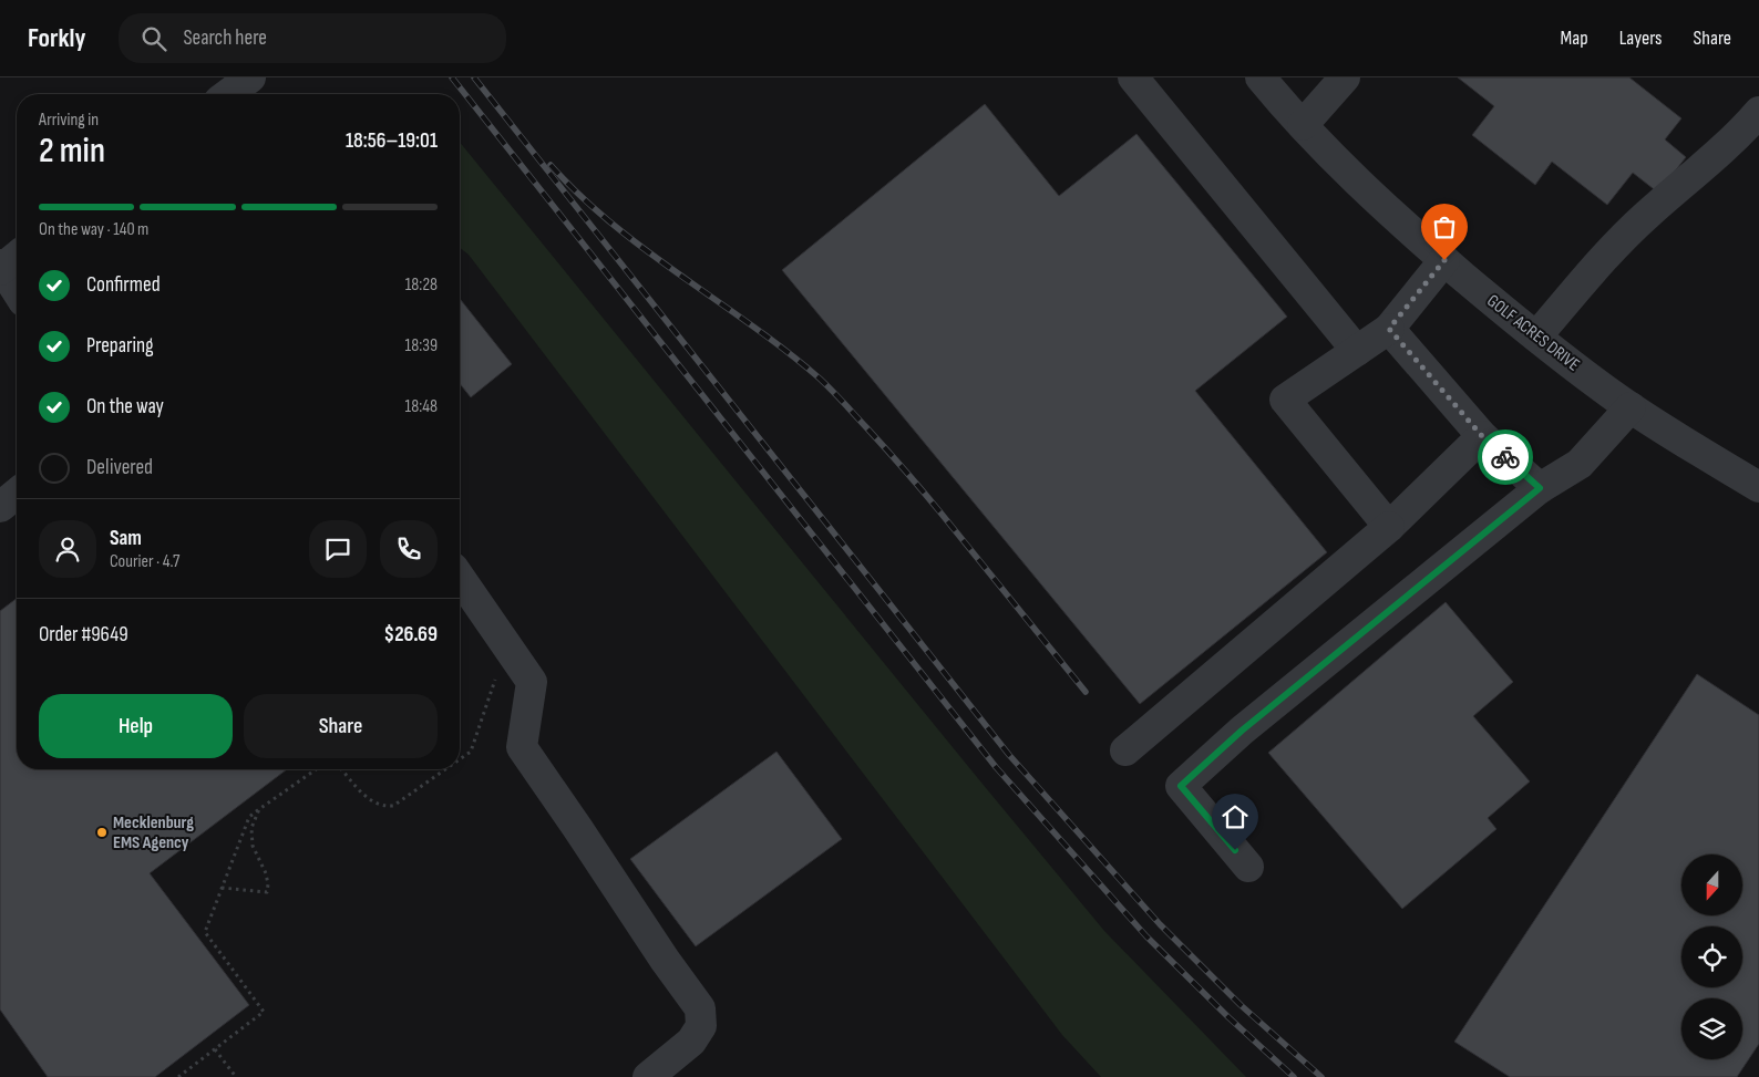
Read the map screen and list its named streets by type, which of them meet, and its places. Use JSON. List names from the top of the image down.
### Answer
{
  "streets": {
    "street": ["GOLF ACRES DRIVE"]
  },
  "places": ["Mecklenburg EMS Agency"],
  "north": "bottom",
  "page": {
    "header": "Forkly",
    "search": "Search here",
    "nav": ["Map", "Layers", "Share"],
    "heading": ["2 min", "Arriving in", "18:56–19:01"],
    "panel": [
      "Sam",
      "Courier · 4.7",
      "Order #9649",
      "$26.69"
    ],
    "bar": "On the way · 140 m",
    "list": [
      ["Confirmed", "18:28"],
      ["Preparing", "18:39"],
      ["On the way", "18:48"],
      "Delivered"
    ],
    "buttons": ["Help", "Share"]
  }
}
